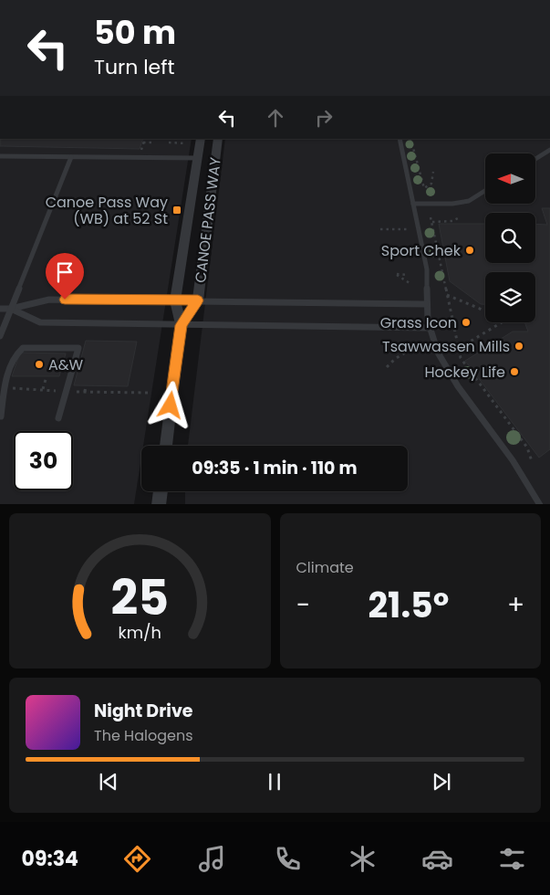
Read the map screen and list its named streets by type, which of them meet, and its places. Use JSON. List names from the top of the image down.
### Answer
{
  "streets": {
    "street": ["CANOE PASS WAY"]
  },
  "places": {
    "transit": ["Canoe Pass Way (WB) at 52 St"],
    "other": [
      "Sport Chek",
      "Grass Icon",
      "Tsawwassen Mills",
      "A&W",
      "Hockey Life"
    ]
  },
  "north": "left",
  "page": {
    "turn": ["50 m", "Turn left"],
    "limit": "30",
    "trip": "09:35 · 1 min · 110 m",
    "tile": "Climate",
    "heat": ["−", "21.5°", "+"],
    "song": ["Night Drive", "The Halogens"],
    "tabs": "09:34",
    "gauge": ["25", "km/h"]
  }
}
